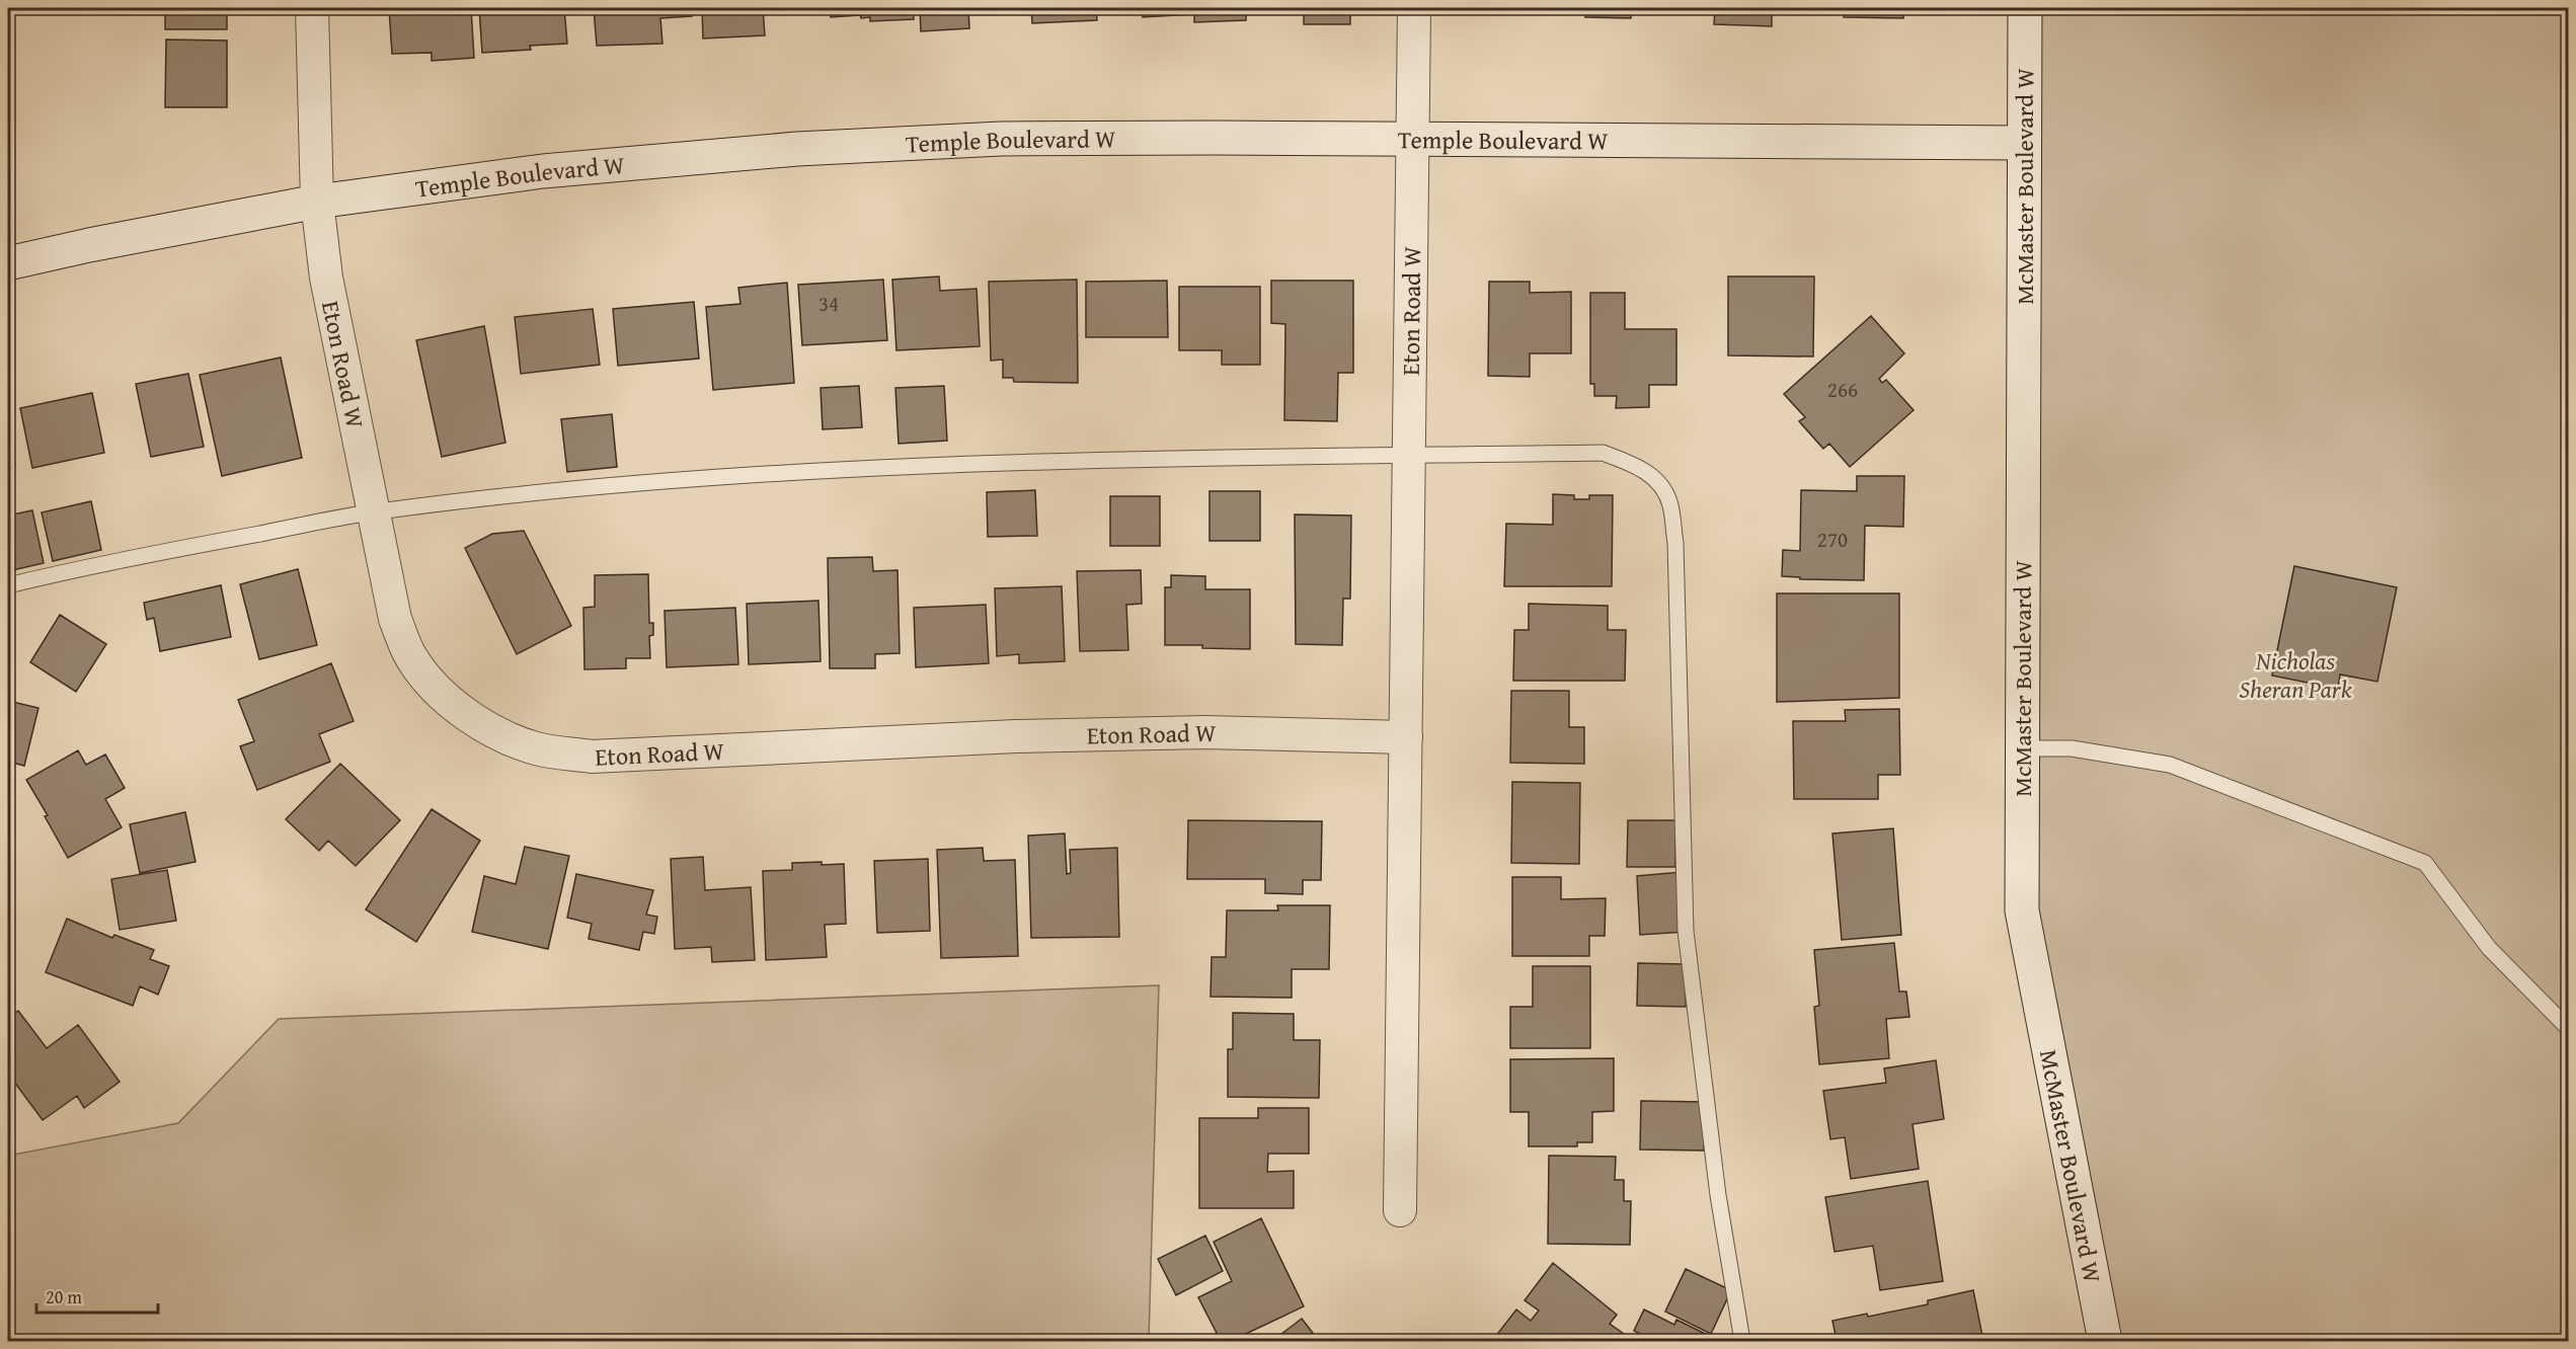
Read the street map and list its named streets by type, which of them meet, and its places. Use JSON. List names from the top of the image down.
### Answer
{
  "streets": {
    "street": ["Temple Boulevard W", "McMaster Boulevard W", "Eton Road W"]
  },
  "crossings": [
    ["Temple Boulevard W", "McMaster Boulevard W"],
    ["Temple Boulevard W", "Eton Road W"]
  ],
  "parks": ["Nicholas Sheran Park"],
  "house_numbers": ["34", "266", "270"],
  "scale_bar": "20 m"
}
